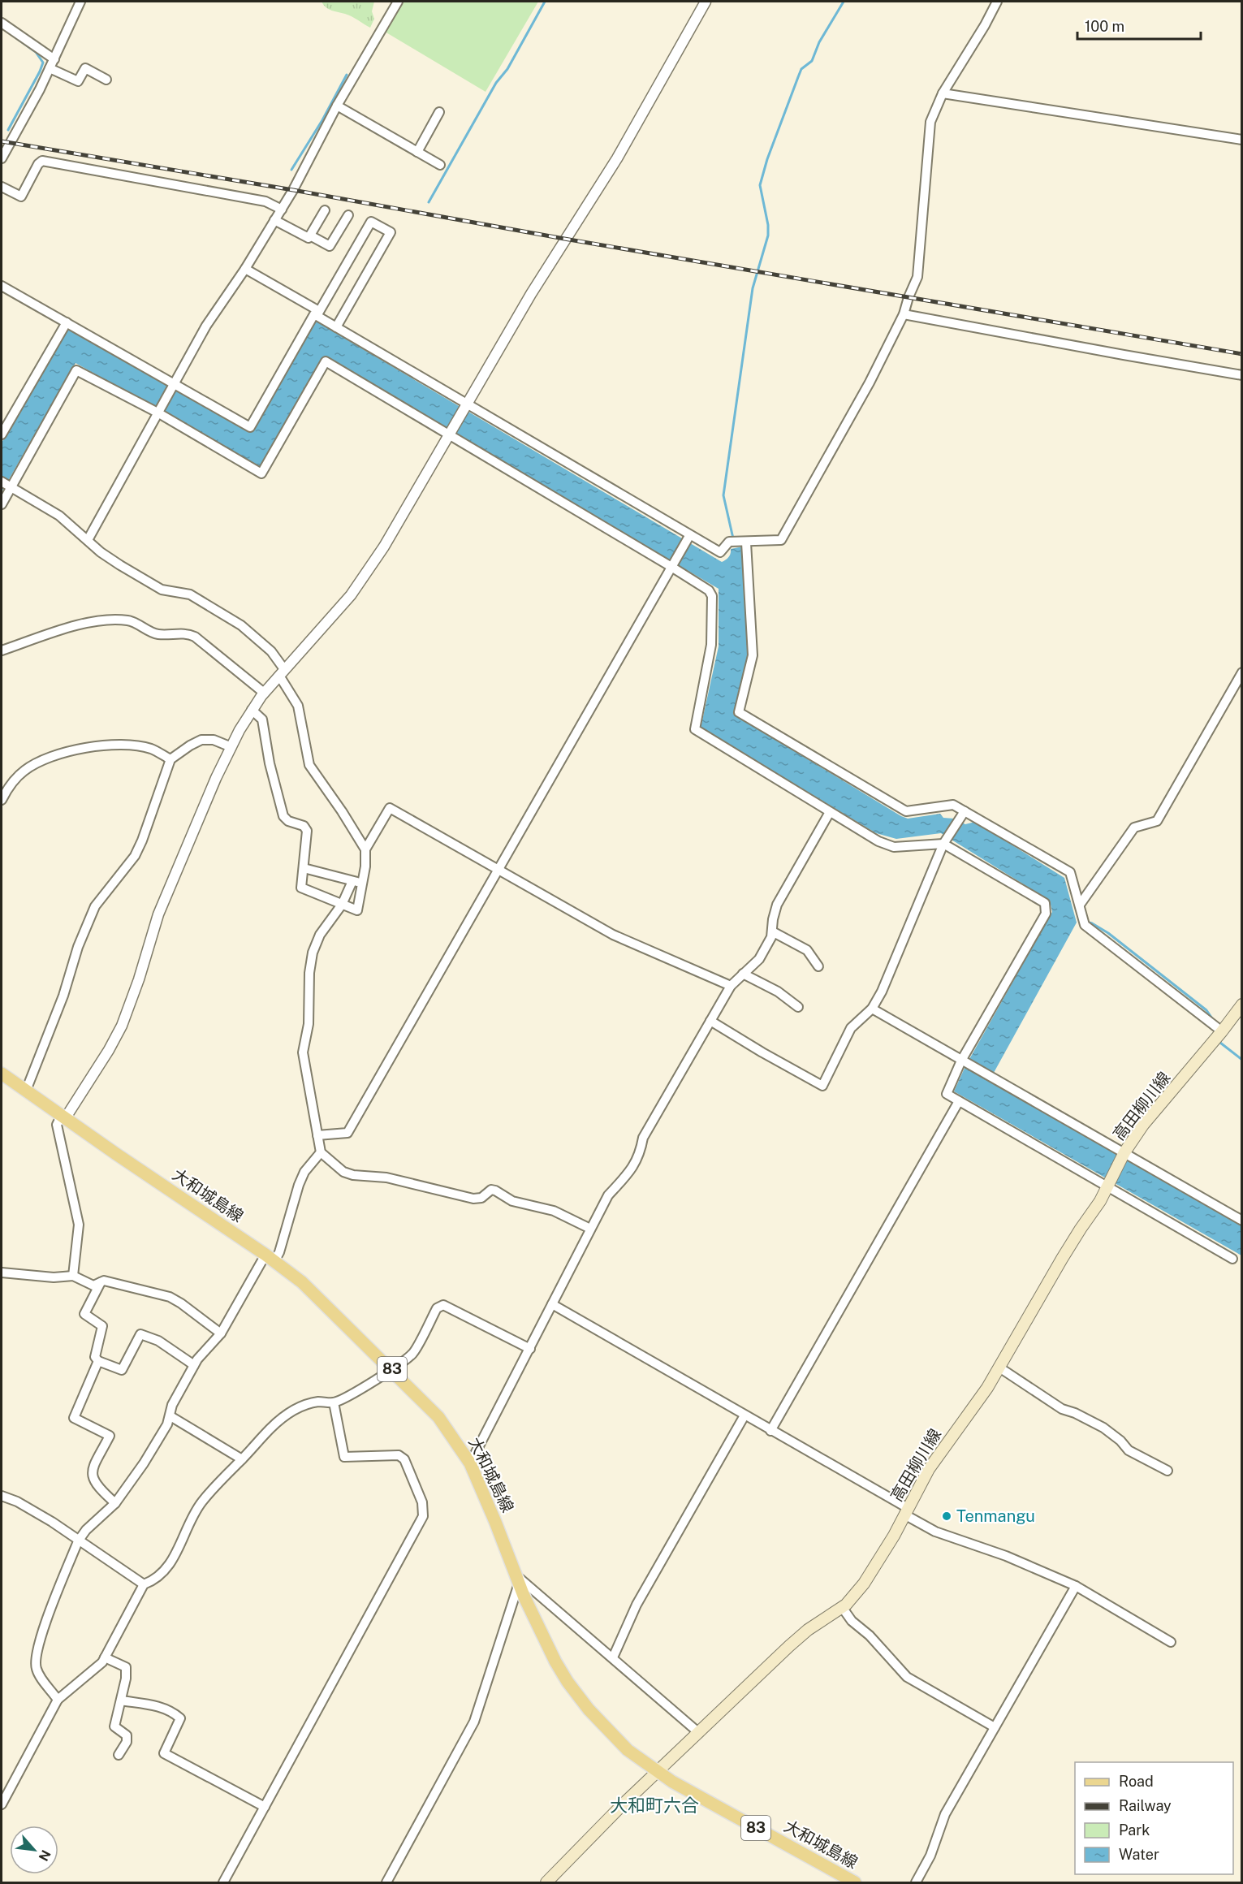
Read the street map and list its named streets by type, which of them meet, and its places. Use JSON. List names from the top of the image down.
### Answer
{
  "streets": {
    "main road": ["高田柳川線", "大和城島線", "83"]
  },
  "crossings": [
    ["高田柳川線", "大和城島線"]
  ],
  "districts": ["大和町六合"],
  "places": ["Tenmangu"],
  "legend": [
    "Road",
    "Railway",
    "Park",
    "Water"
  ],
  "scale_bar": "100 m",
  "north": "bottom right"
}
